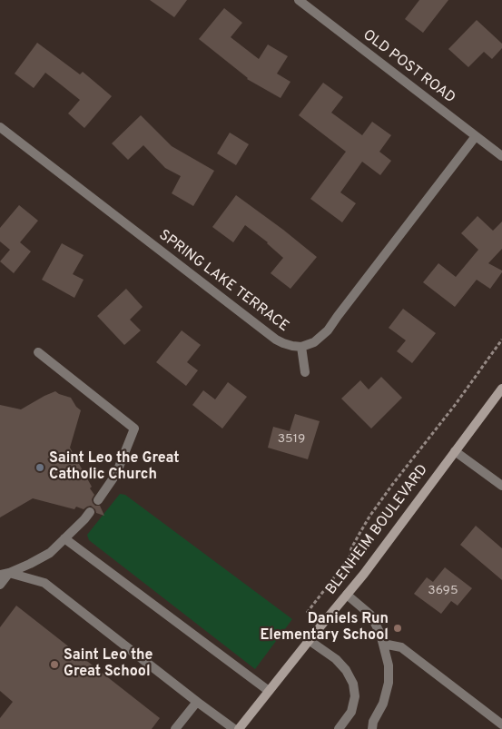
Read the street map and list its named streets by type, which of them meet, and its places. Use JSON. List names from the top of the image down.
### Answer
{
  "streets": {
    "main road": ["BLENHEIM BOULEVARD"],
    "street": ["OLD POST ROAD", "SPRING LAKE TERRACE"]
  },
  "places": ["Saint Leo the Great Catholic Church", "Daniels Run Elementary School", "Saint Leo the Great School"],
  "house_numbers": ["3519", "3695"]
}
